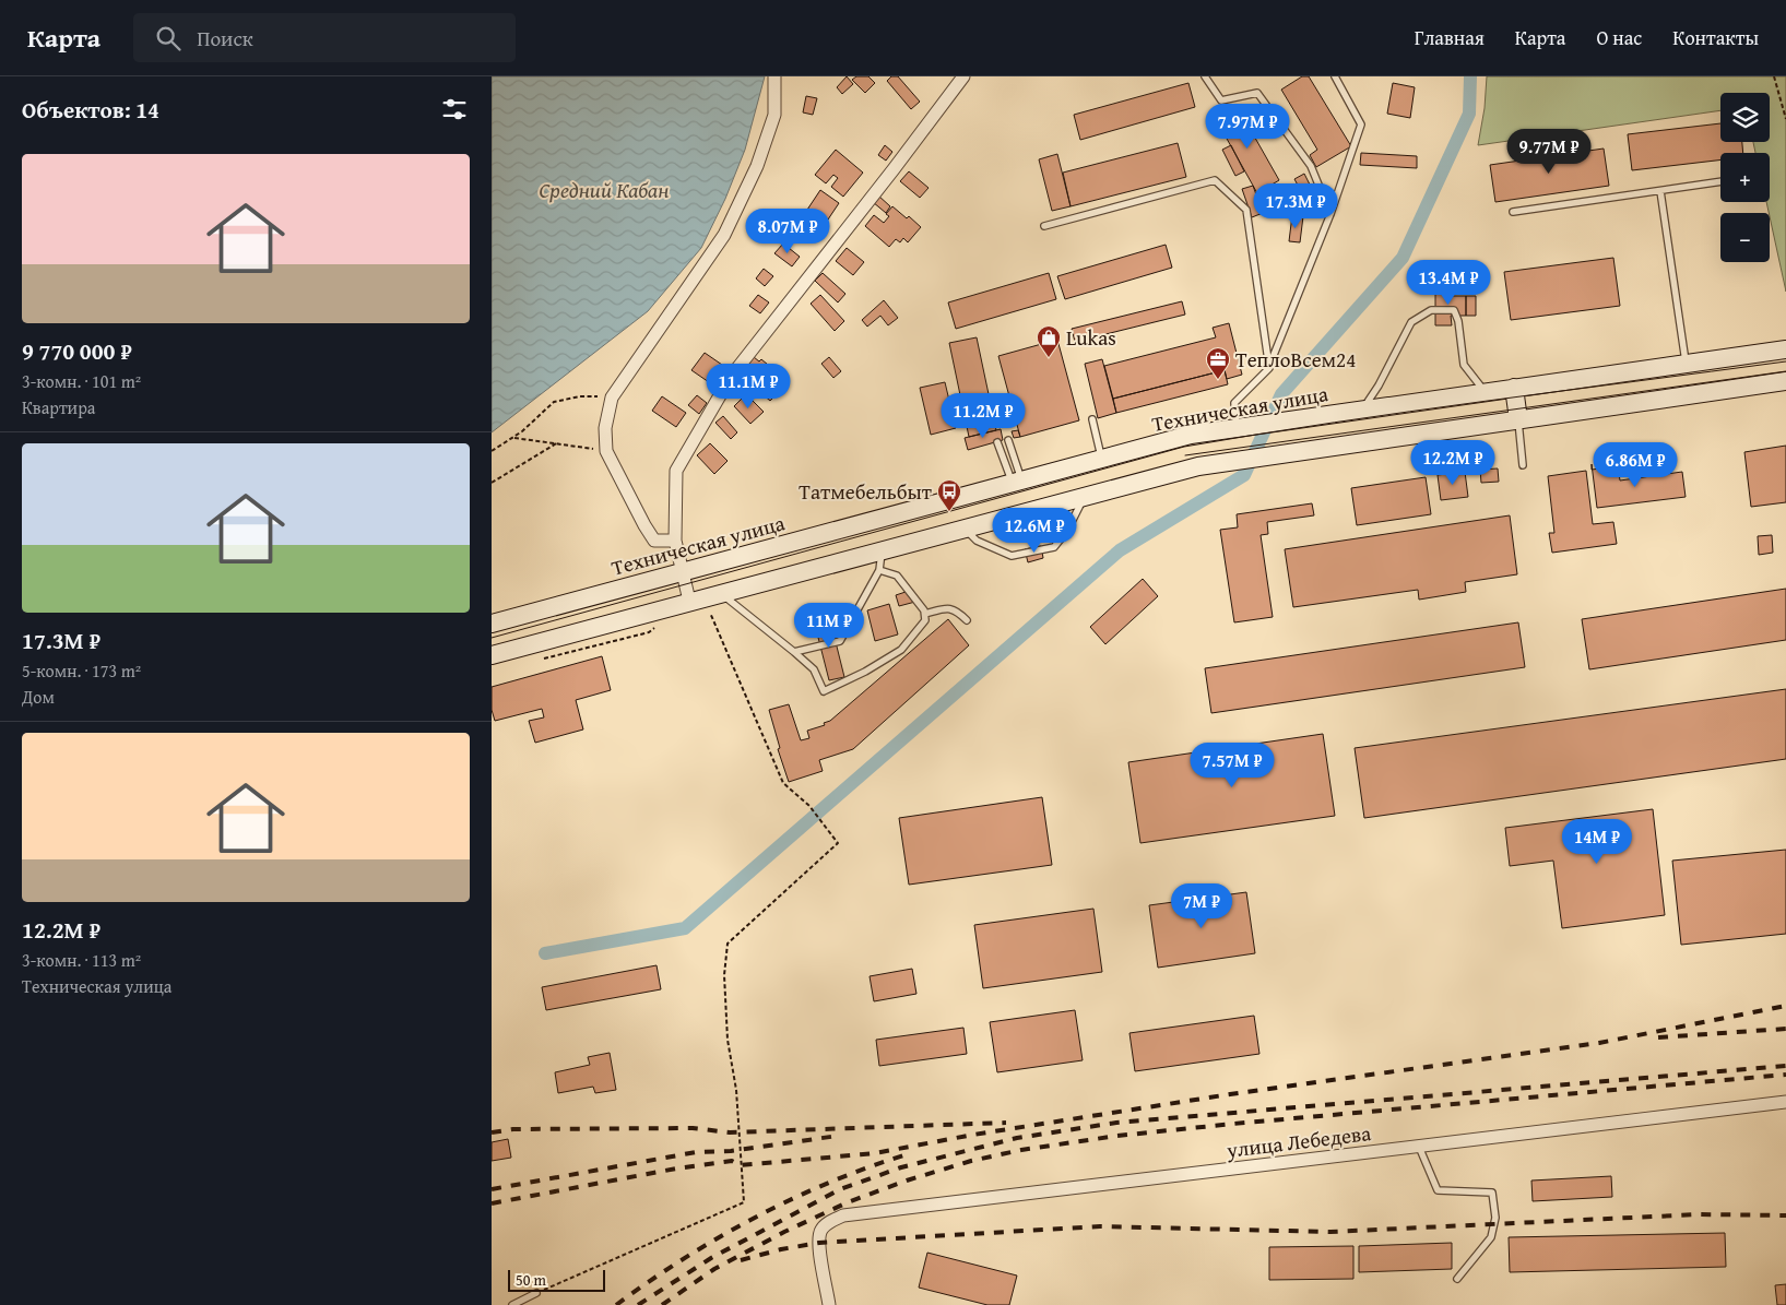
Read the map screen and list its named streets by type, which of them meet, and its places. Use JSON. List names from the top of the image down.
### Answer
{
  "streets": {
    "main road": ["Техническая улица"],
    "street": ["улица Лебедева"]
  },
  "water": ["Средний Кабан"],
  "places": {
    "shop": ["Lukas"],
    "office": ["ТеплоВсем24"],
    "bus stop": ["Татмебельбыт"]
  },
  "scale_bar": "50 m",
  "page": {
    "header": "Карта",
    "search": "Поиск",
    "nav": [
      "Главная",
      "Карта",
      "О нас",
      "Контакты"
    ],
    "heading": "Объектов: 14",
    "map_buttons": ["+", "−"],
    "price": [
      "7.97M ₽",
      "9.77M ₽",
      "17.3M ₽",
      "8.07M ₽",
      "13.4M ₽",
      "11.1M ₽",
      "11.2M ₽",
      "12.2M ₽",
      "6.86M ₽",
      "12.6M ₽",
      "11M ₽",
      "7.57M ₽",
      "14M ₽",
      "7M ₽"
    ],
    "list": [
      {
        "name": "9 770 000 ₽",
        "note": "3-комн. · 101 m² · Квартира"
      },
      {
        "name": "17.3M ₽",
        "note": "5-комн. · 173 m² · Дом"
      },
      {
        "name": "12.2M ₽",
        "note": "3-комн. · 113 m² · Техническая улица"
      }
    ],
    "scale": "50 m"
  }
}
